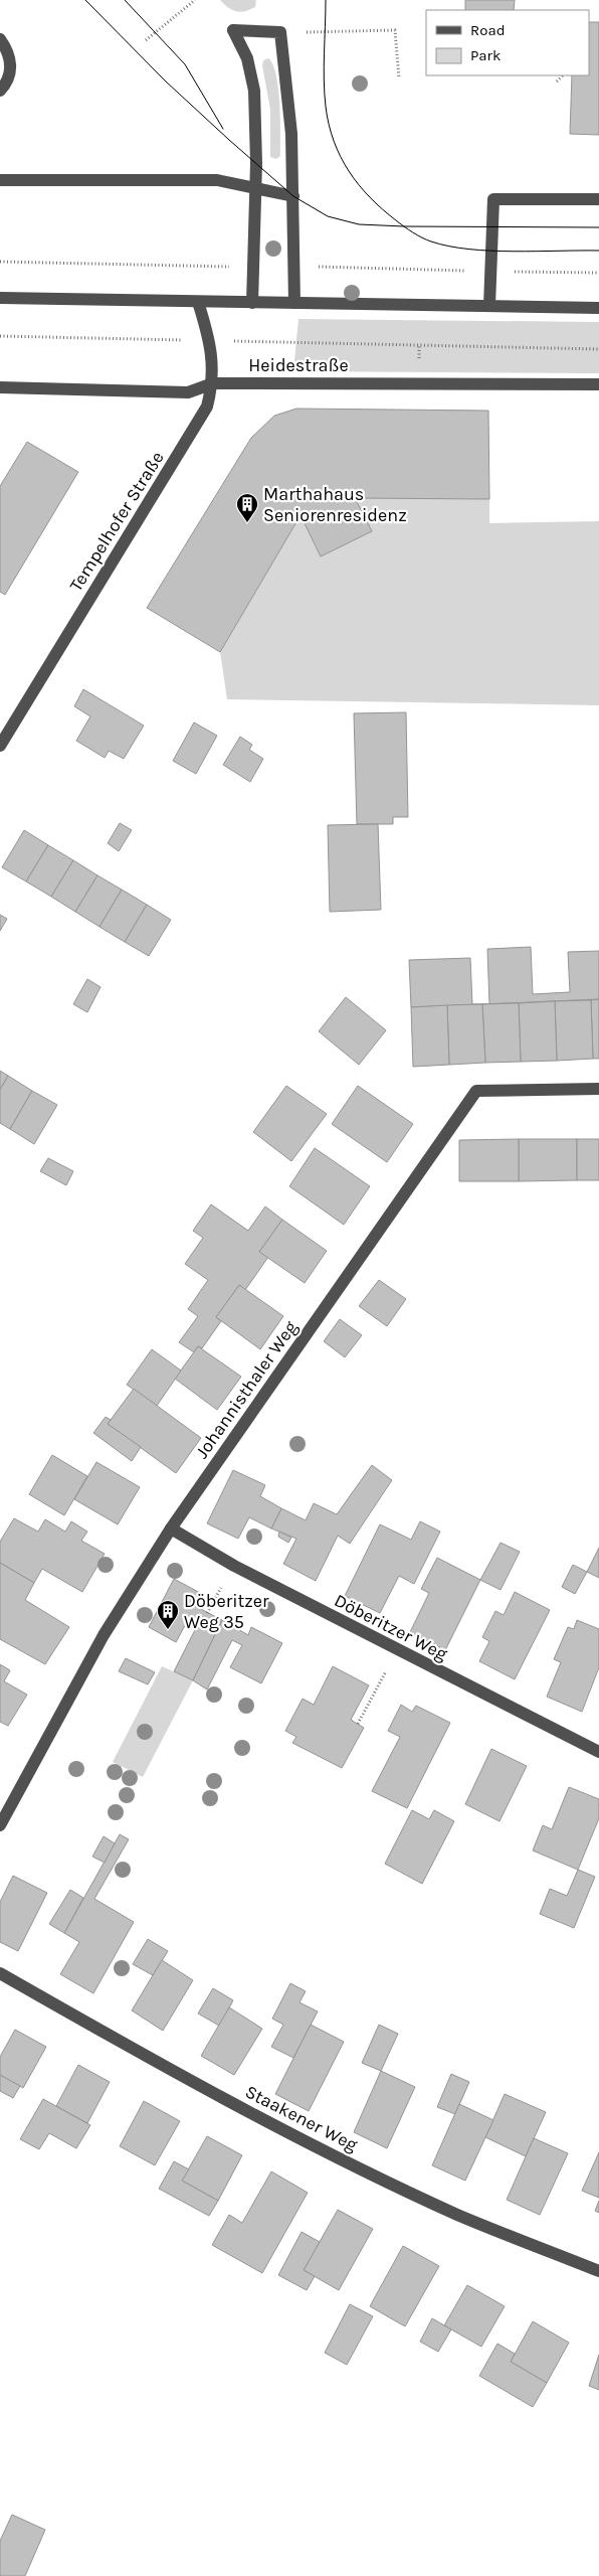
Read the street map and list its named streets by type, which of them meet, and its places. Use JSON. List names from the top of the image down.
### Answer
{
  "streets": {
    "street": [
      "Heidestraße",
      "Tempelhofer Straße",
      "Johannisthaler Weg",
      "Döberitzer Weg",
      "Staakener Weg"
    ]
  },
  "crossings": [
    ["Heidestraße", "Tempelhofer Straße"],
    ["Johannisthaler Weg", "Döberitzer Weg"]
  ],
  "places": {
    "building": ["Marthahaus Seniorenresidenz", "Döberitzer Weg 35"]
  },
  "legend": ["Road", "Park"]
}
